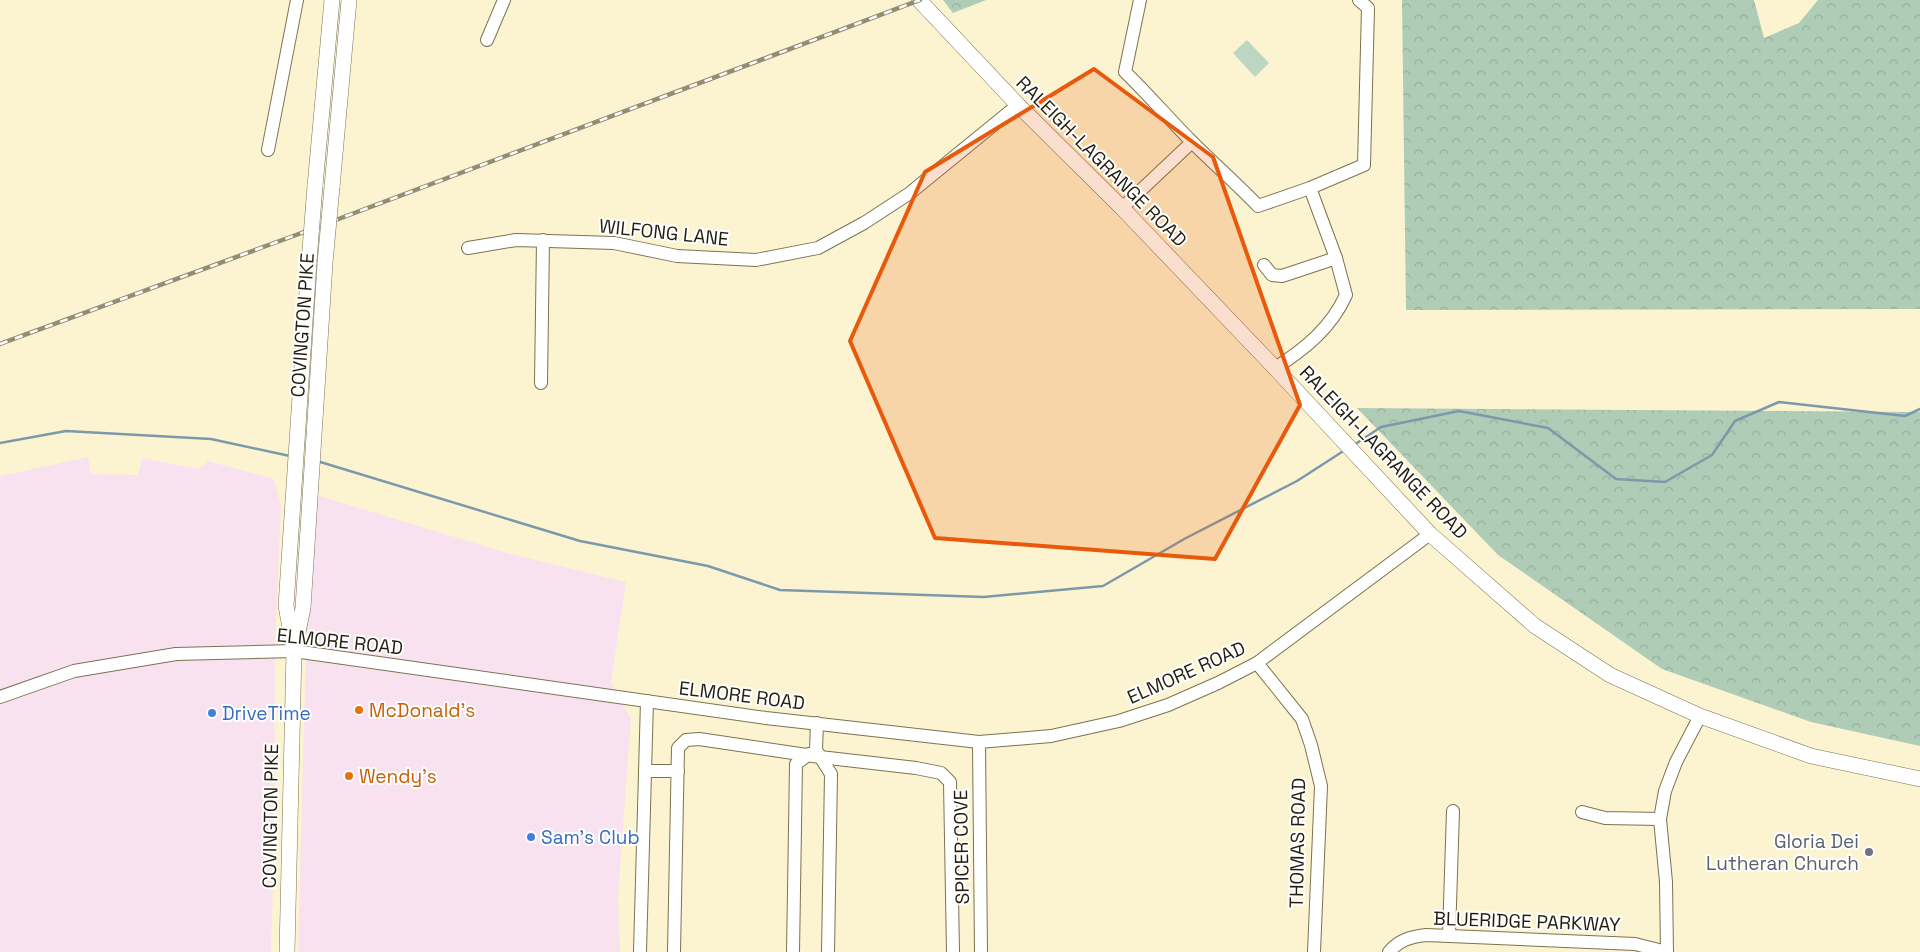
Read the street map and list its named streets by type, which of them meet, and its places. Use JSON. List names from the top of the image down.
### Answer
{
  "streets": {
    "main road": ["RALEIGH-LAGRANGE ROAD", "COVINGTON PIKE"],
    "street": [
      "WILFONG LANE",
      "ELMORE ROAD",
      "THOMAS ROAD",
      "SPICER COVE",
      "BLUERIDGE PARKWAY"
    ]
  },
  "crossings": [
    ["RALEIGH-LAGRANGE ROAD", "WILFONG LANE"],
    ["RALEIGH-LAGRANGE ROAD", "ELMORE ROAD"],
    ["COVINGTON PIKE", "ELMORE ROAD"],
    ["ELMORE ROAD", "THOMAS ROAD"],
    ["ELMORE ROAD", "SPICER COVE"]
  ],
  "places": [
    "McDonald's",
    "DriveTime",
    "Wendy's",
    "Sam's Club",
    "Gloria Dei Lutheran Church"
  ]
}
